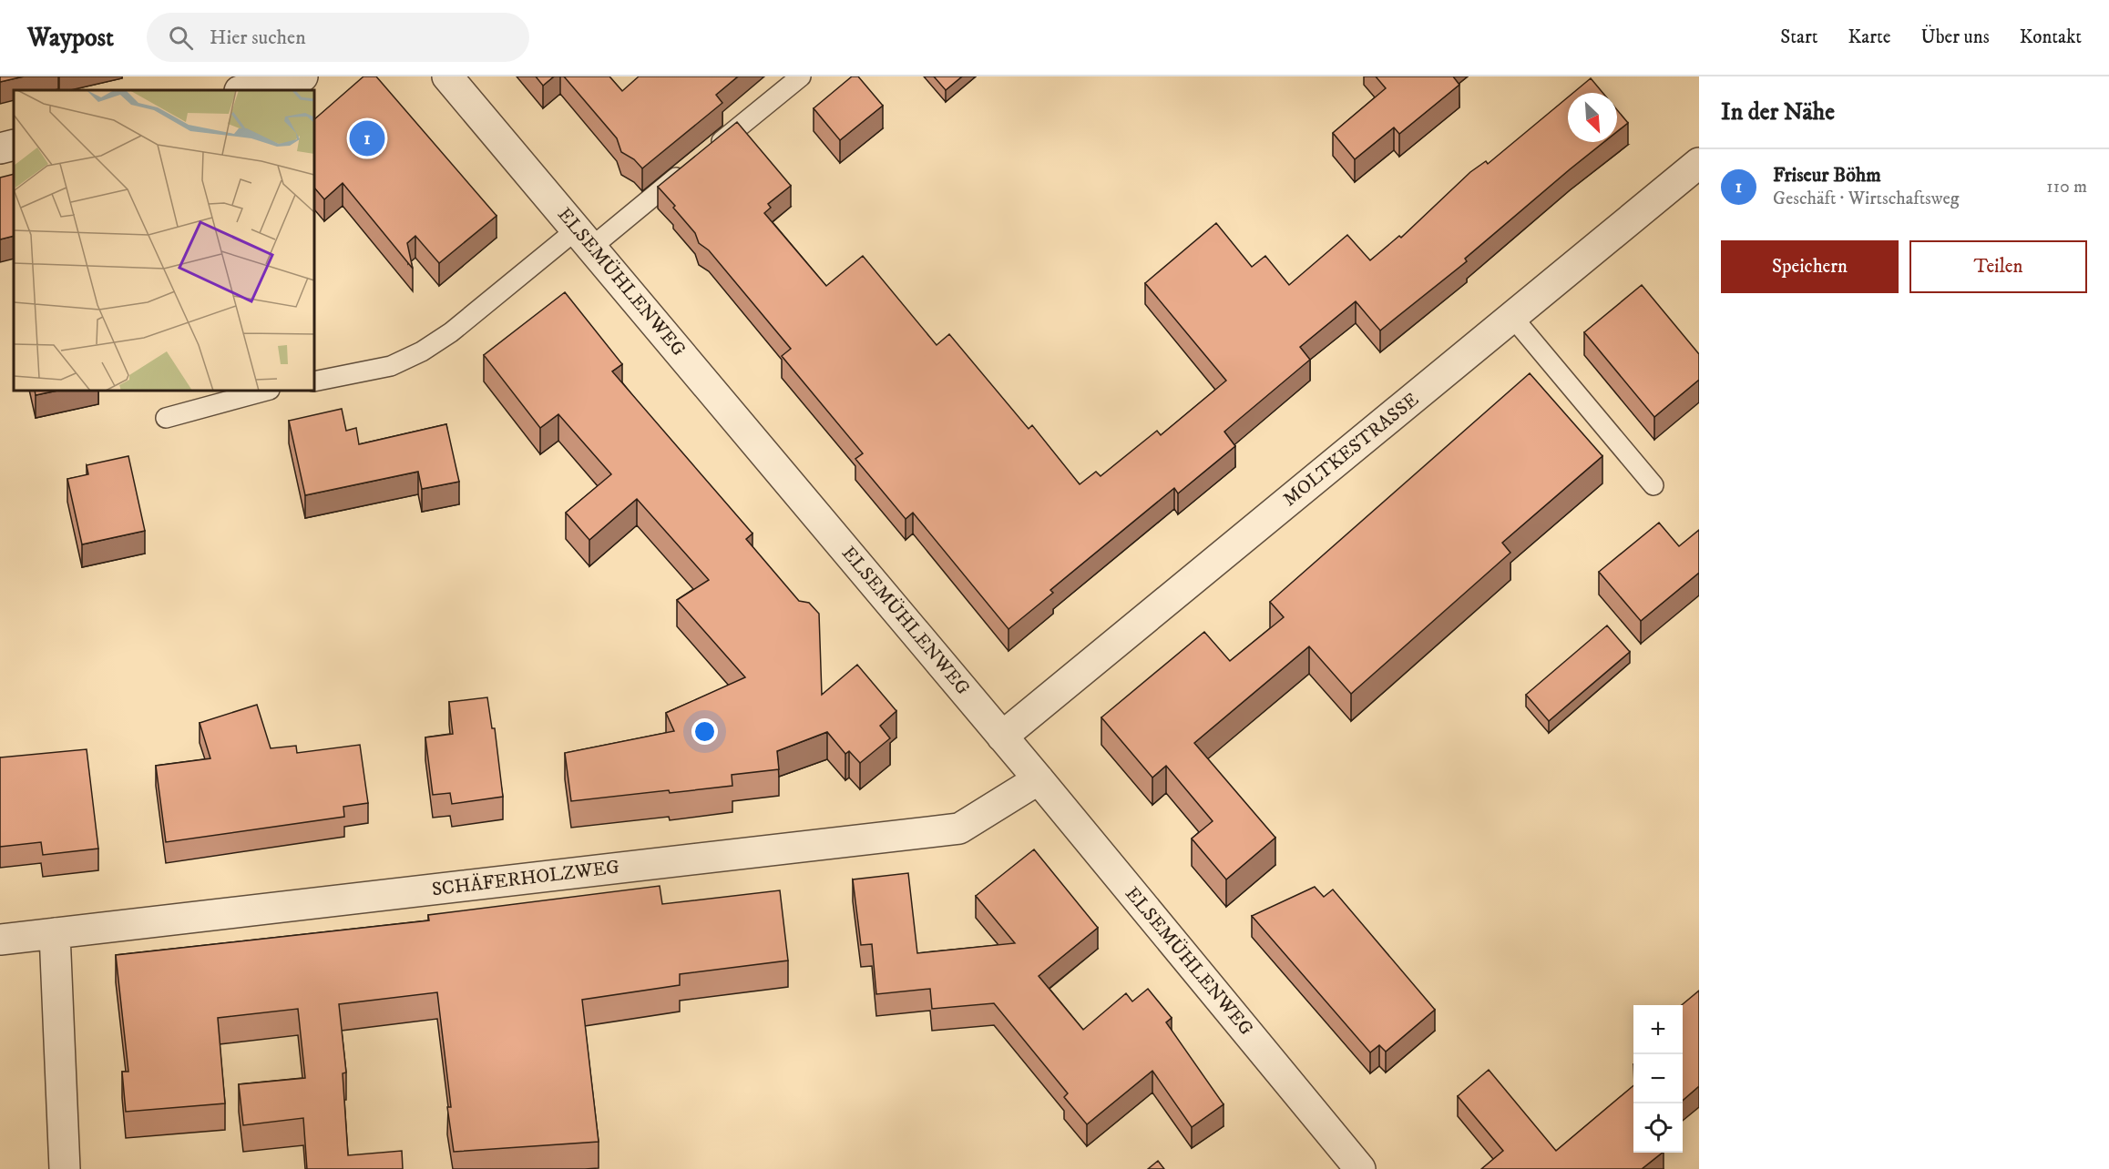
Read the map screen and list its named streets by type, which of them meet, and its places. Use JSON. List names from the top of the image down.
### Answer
{
  "streets": {
    "street": ["ELSEMÜHLENWEG", "MOLTKESTRASSE", "SCHÄFERHOLZWEG"]
  },
  "crossings": [
    ["ELSEMÜHLENWEG", "MOLTKESTRASSE"],
    ["ELSEMÜHLENWEG", "SCHÄFERHOLZWEG"]
  ],
  "north": "bottom right",
  "page": {
    "header": "Waypost",
    "search": "Hier suchen",
    "nav": [
      "Start",
      "Karte",
      "Über uns",
      "Kontakt"
    ],
    "heading": "In der Nähe",
    "pins": "1",
    "list": [
      {
        "mark": "1",
        "name": "Friseur Böhm",
        "note": "Geschäft · Wirtschaftsweg",
        "value": "110 m"
      }
    ],
    "buttons": ["Speichern", "Teilen"],
    "map_buttons": ["+", "−"]
  }
}
